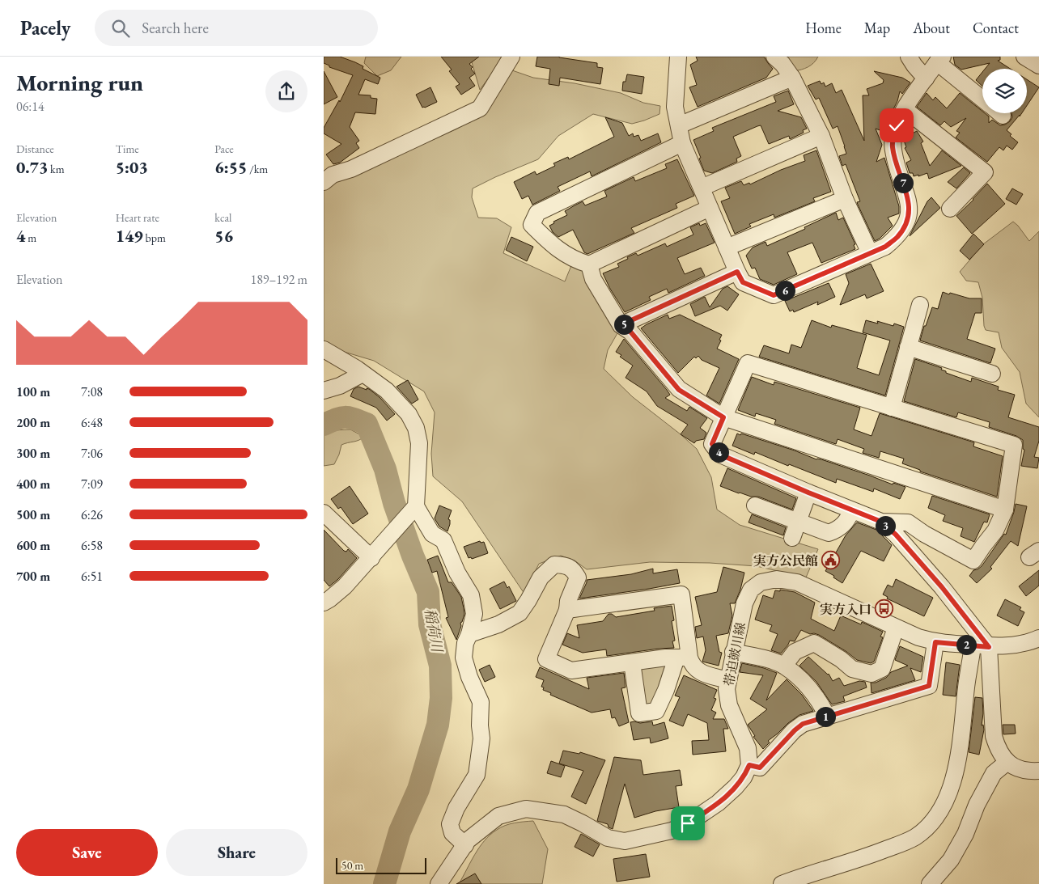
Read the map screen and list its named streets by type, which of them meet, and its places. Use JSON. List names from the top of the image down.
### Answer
{
  "streets": {
    "street": ["帯迫皷川線"]
  },
  "water": ["稲荷川"],
  "places": {
    "public building": ["実方公民館"],
    "bus stop": ["実方入口"]
  },
  "scale_bar": "50 m",
  "page": {
    "header": "Pacely",
    "search": "Search here",
    "nav": [
      "Home",
      "Map",
      "About",
      "Contact"
    ],
    "heading": ["Morning run", "06:14"],
    "stats": [
      ["Distance", "0.73 km"],
      ["Time", "5:03"],
      ["Pace", "6:55 /km"],
      ["Elevation", "4 m"],
      ["Heart rate", "149 bpm"],
      ["kcal", "56"]
    ],
    "pins": [
      "7",
      "6",
      "5",
      "4",
      "3",
      "2",
      "1"
    ],
    "chart": ["Elevation", "189–192 m"],
    "list": [
      {
        "name": "100 m",
        "note": "7:08"
      },
      {
        "name": "200 m",
        "note": "6:48"
      },
      {
        "name": "300 m",
        "note": "7:06"
      },
      {
        "name": "400 m",
        "note": "7:09"
      },
      {
        "name": "500 m",
        "note": "6:26"
      },
      {
        "name": "600 m",
        "note": "6:58"
      },
      {
        "name": "700 m",
        "note": "6:51"
      }
    ],
    "buttons": ["Save", "Share"],
    "scale": "50 m"
  }
}
